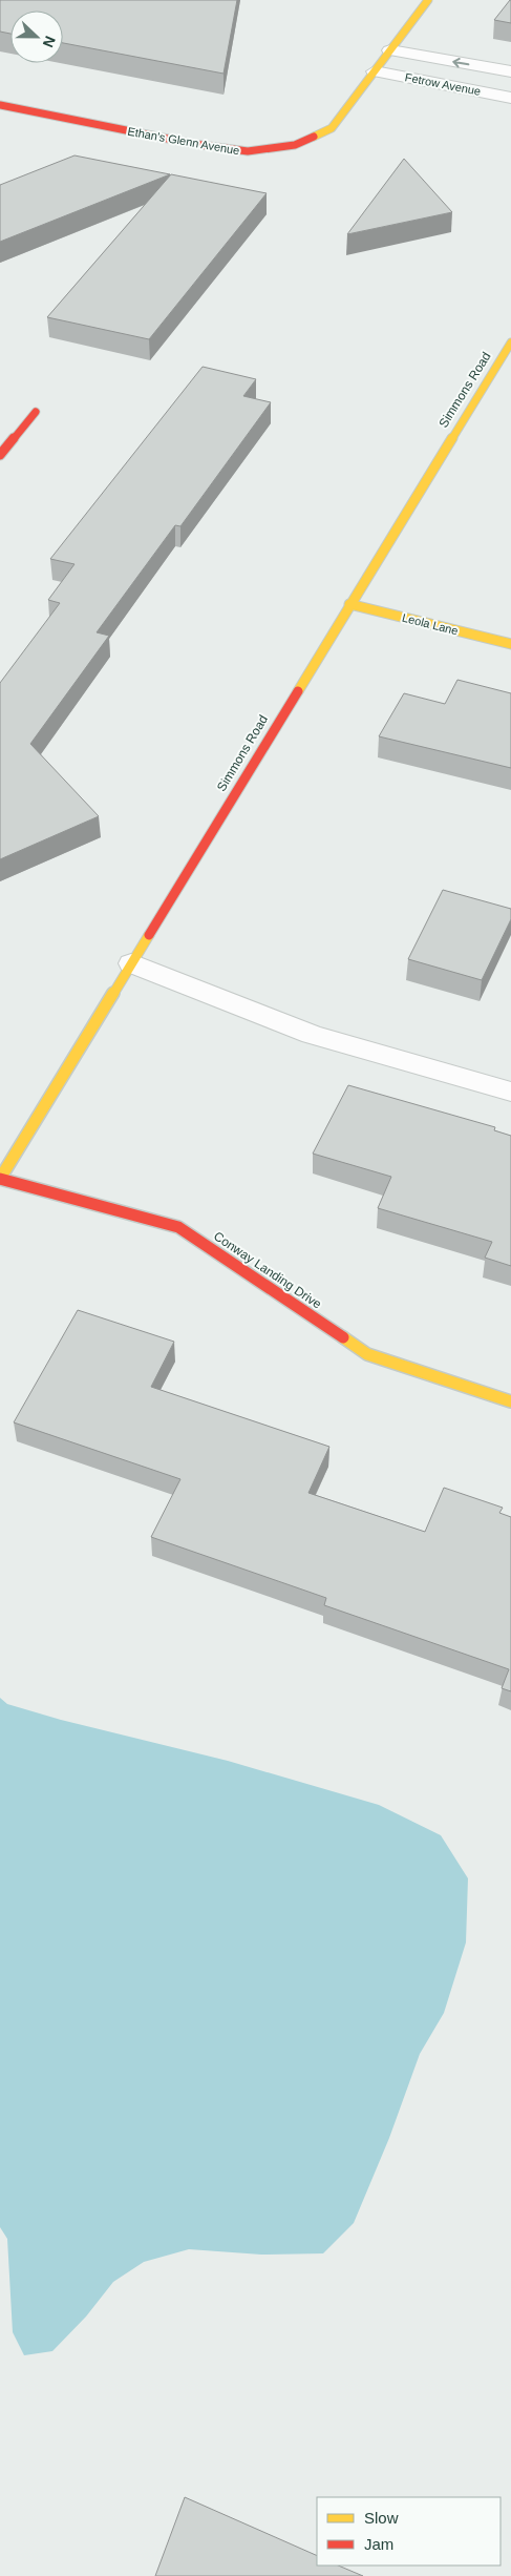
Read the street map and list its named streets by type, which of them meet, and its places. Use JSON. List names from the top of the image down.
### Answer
{
  "streets": {
    "street": [
      "Fetrow Avenue",
      "Ethan's Glenn Avenue",
      "Simmons Road",
      "Leola Lane",
      "Conway Landing Drive"
    ]
  },
  "crossings": [
    ["Fetrow Avenue", "Ethan's Glenn Avenue"],
    ["Simmons Road", "Leola Lane"],
    ["Simmons Road", "Conway Landing Drive"]
  ],
  "legend": ["Slow", "Jam"],
  "north": "right"
}
